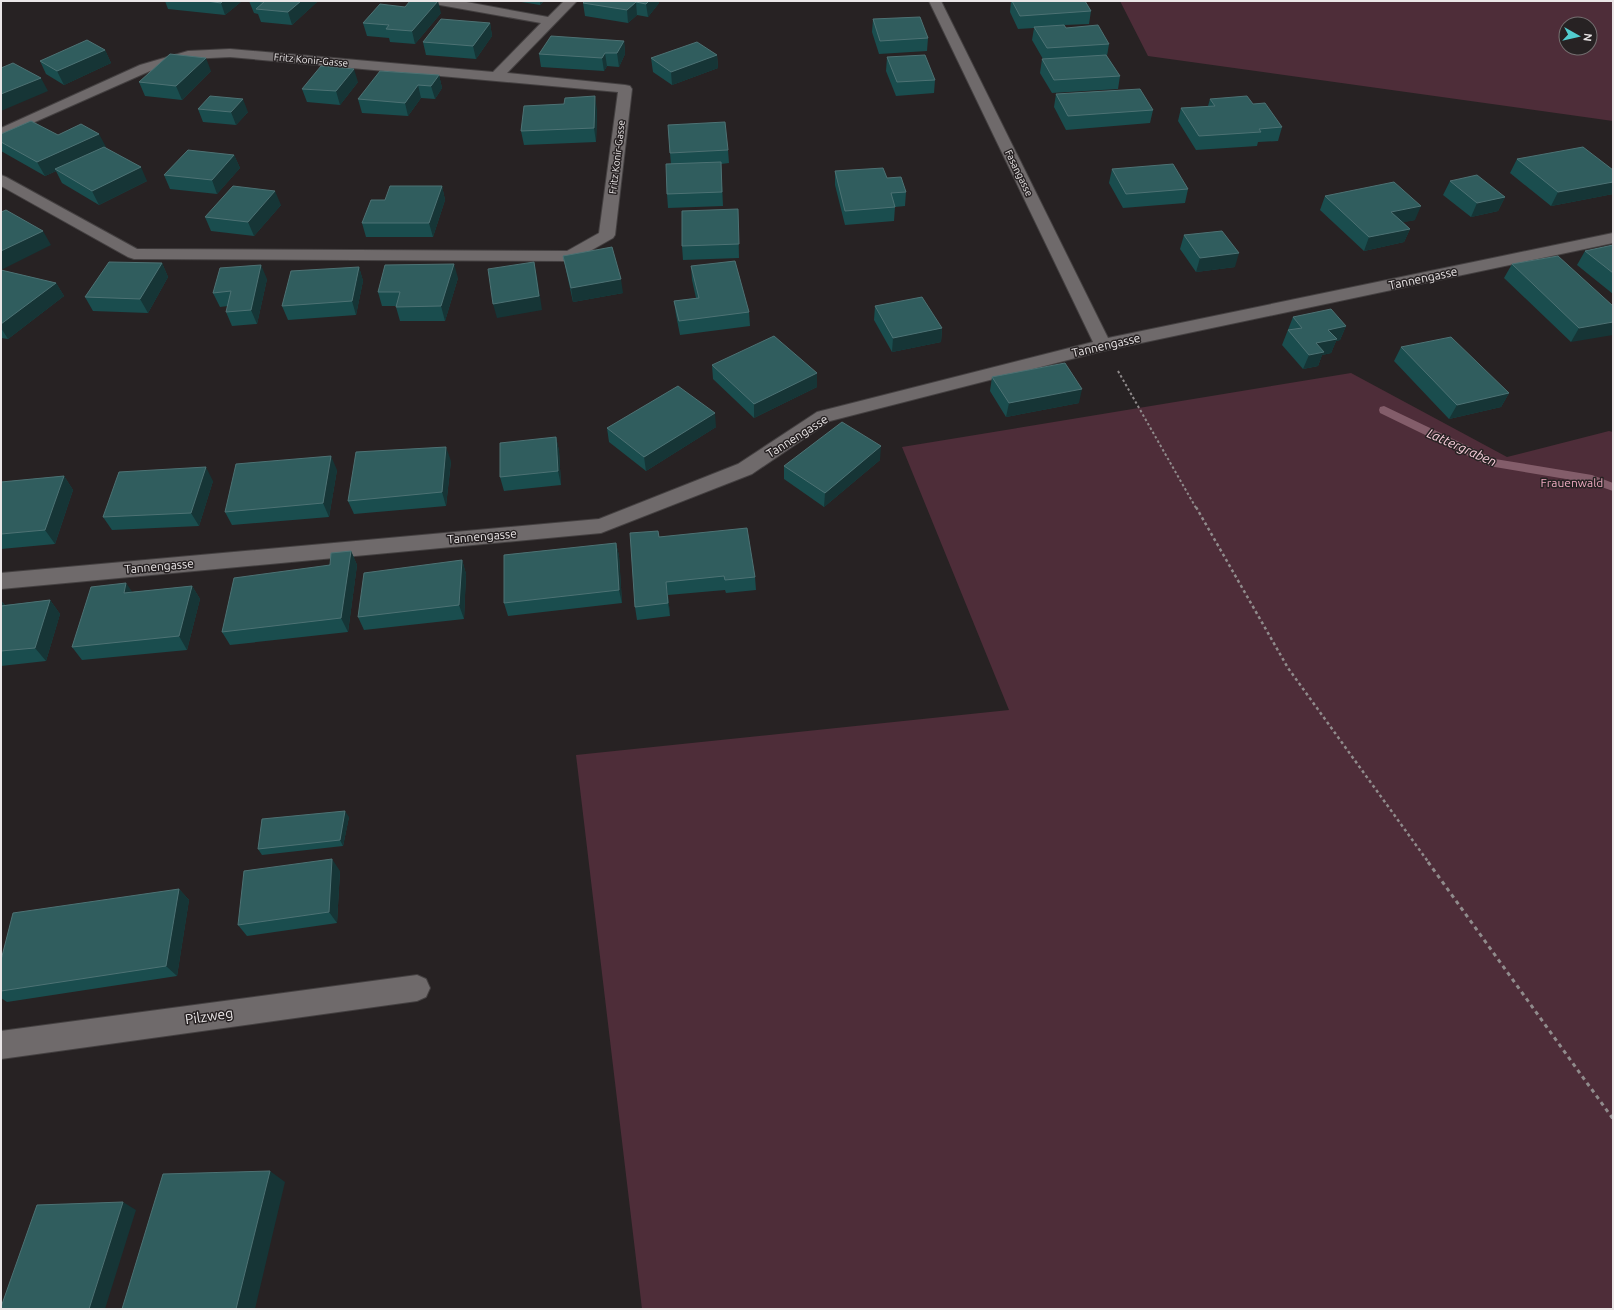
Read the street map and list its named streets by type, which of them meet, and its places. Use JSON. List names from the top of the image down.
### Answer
{
  "streets": {
    "street": [
      "Fritz Konir-Gasse",
      "Fasangasse",
      "Tannengasse",
      "Pilzweg"
    ]
  },
  "crossings": [
    ["Fasangasse", "Tannengasse"]
  ],
  "water": ["Lattergraben"],
  "parks": ["Frauenwald"],
  "north": "right"
}
